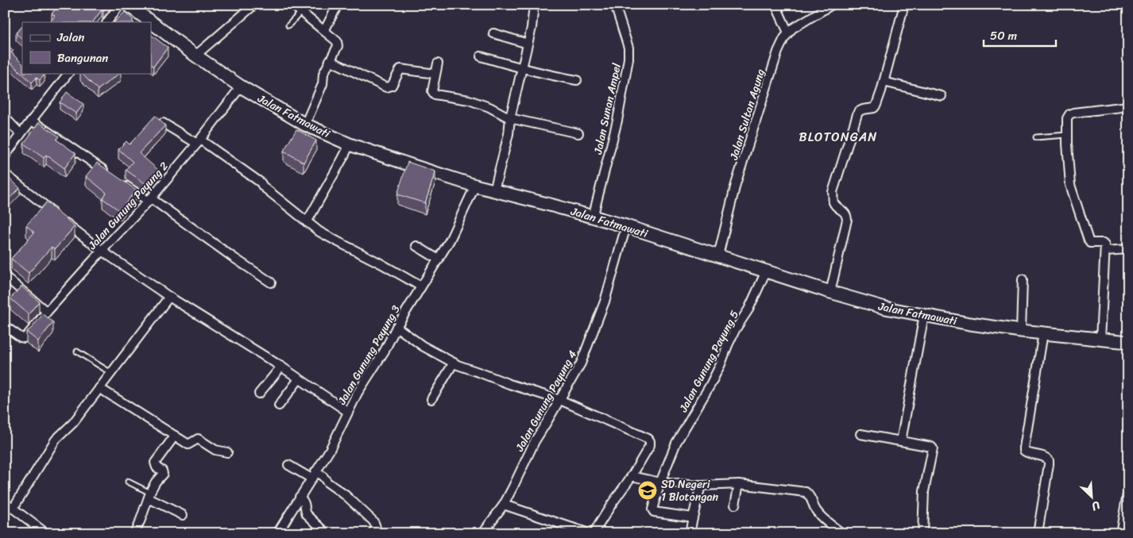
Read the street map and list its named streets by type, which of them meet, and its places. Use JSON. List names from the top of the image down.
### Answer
{
  "streets": {
    "main road": ["Jalan Fatmawati"],
    "street": [
      "Jalan Sunan Ampel",
      "Jalan Sultan Agung",
      "Jalan Gunung Payung 2",
      "Jalan Gunung Payung 3",
      "Jalan Gunung Payung 5",
      "Jalan Gunung Payung 4"
    ]
  },
  "crossings": [
    ["Jalan Sunan Ampel", "Jalan Fatmawati"],
    ["Jalan Sultan Agung", "Jalan Fatmawati"],
    ["Jalan Fatmawati", "Jalan Gunung Payung 2"],
    ["Jalan Fatmawati", "Jalan Gunung Payung 3"],
    ["Jalan Fatmawati", "Jalan Gunung Payung 5"],
    ["Jalan Fatmawati", "Jalan Gunung Payung 4"]
  ],
  "districts": ["BLOTONGAN"],
  "places": {
    "school or university": ["SD Negeri 1 Blotongan"]
  },
  "legend": ["Jalan", "Bangunan"],
  "scale_bar": "50 m",
  "north": "bottom right"
}
